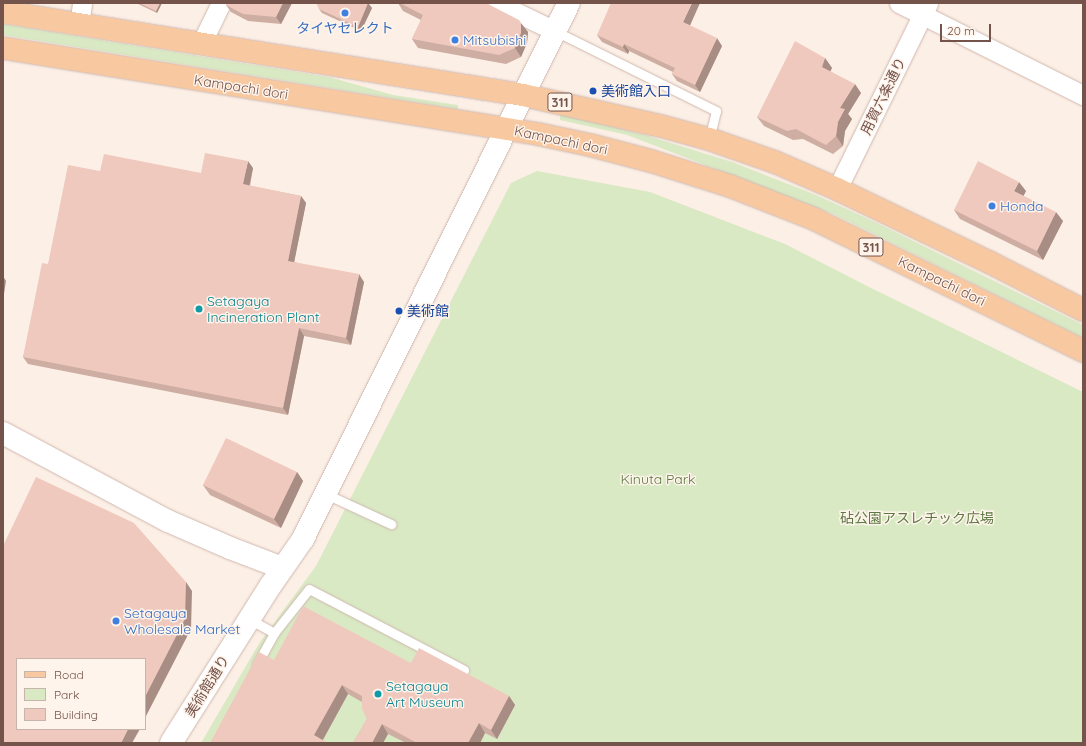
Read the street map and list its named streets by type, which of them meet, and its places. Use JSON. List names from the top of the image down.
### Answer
{
  "streets": {
    "main road": ["Kampachi dori", "311"],
    "street": ["用賀六条通り", "美術館通り"]
  },
  "crossings": [
    ["Kampachi dori", "美術館通り"],
    ["用賀六条通り", "311"],
    ["311", "美術館通り"]
  ],
  "parks": ["Kinuta Park", "砧公園アスレチック広場"],
  "places": [
    "タイヤセレクト",
    "Mitsubishi",
    "美術館入口",
    "Honda",
    "Setagaya Incineration Plant",
    "美術館",
    "Setagaya Wholesale Market",
    "Setagaya Art Museum"
  ],
  "legend": ["Road", "Park", "Building"],
  "scale_bar": "20 m"
}
